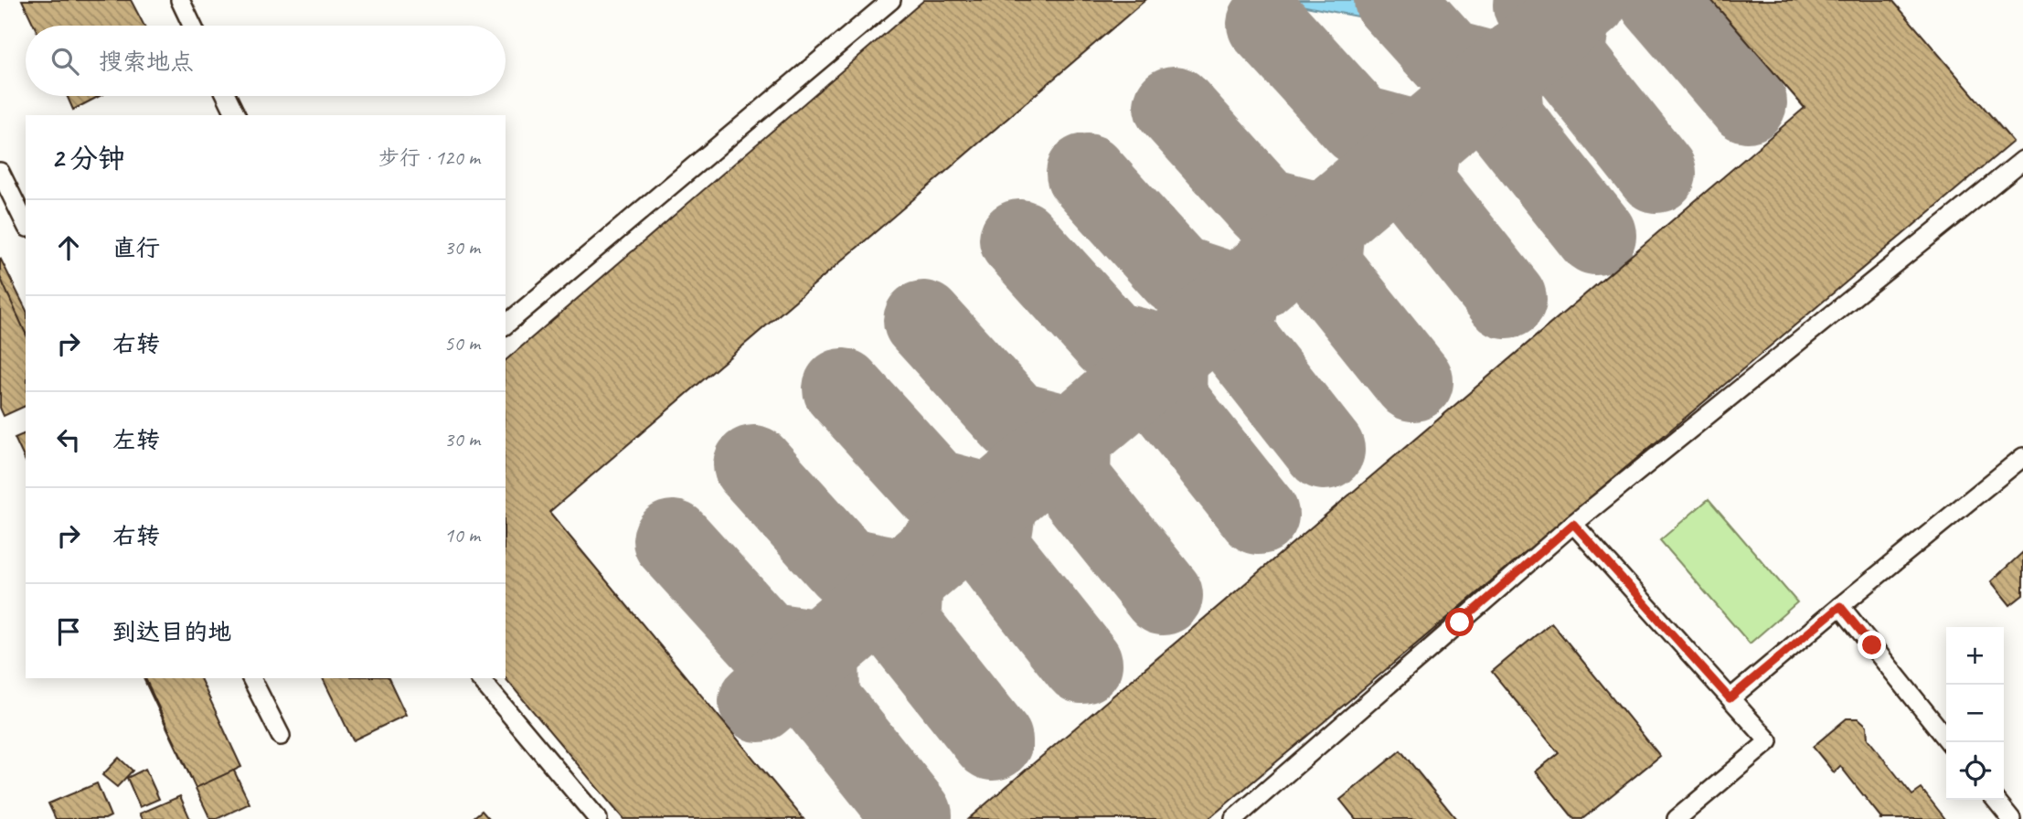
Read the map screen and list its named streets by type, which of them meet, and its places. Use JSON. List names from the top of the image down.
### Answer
{
  "page": {
    "search": "搜索地点",
    "heading": ["2 分钟", "步行 · 120 m"],
    "list": [
      ["直行", "30 m"],
      ["右转", "50 m"],
      ["左转", "30 m"],
      ["右转", "10 m"],
      "到达目的地"
    ],
    "map_buttons": ["+", "−"]
  }
}
